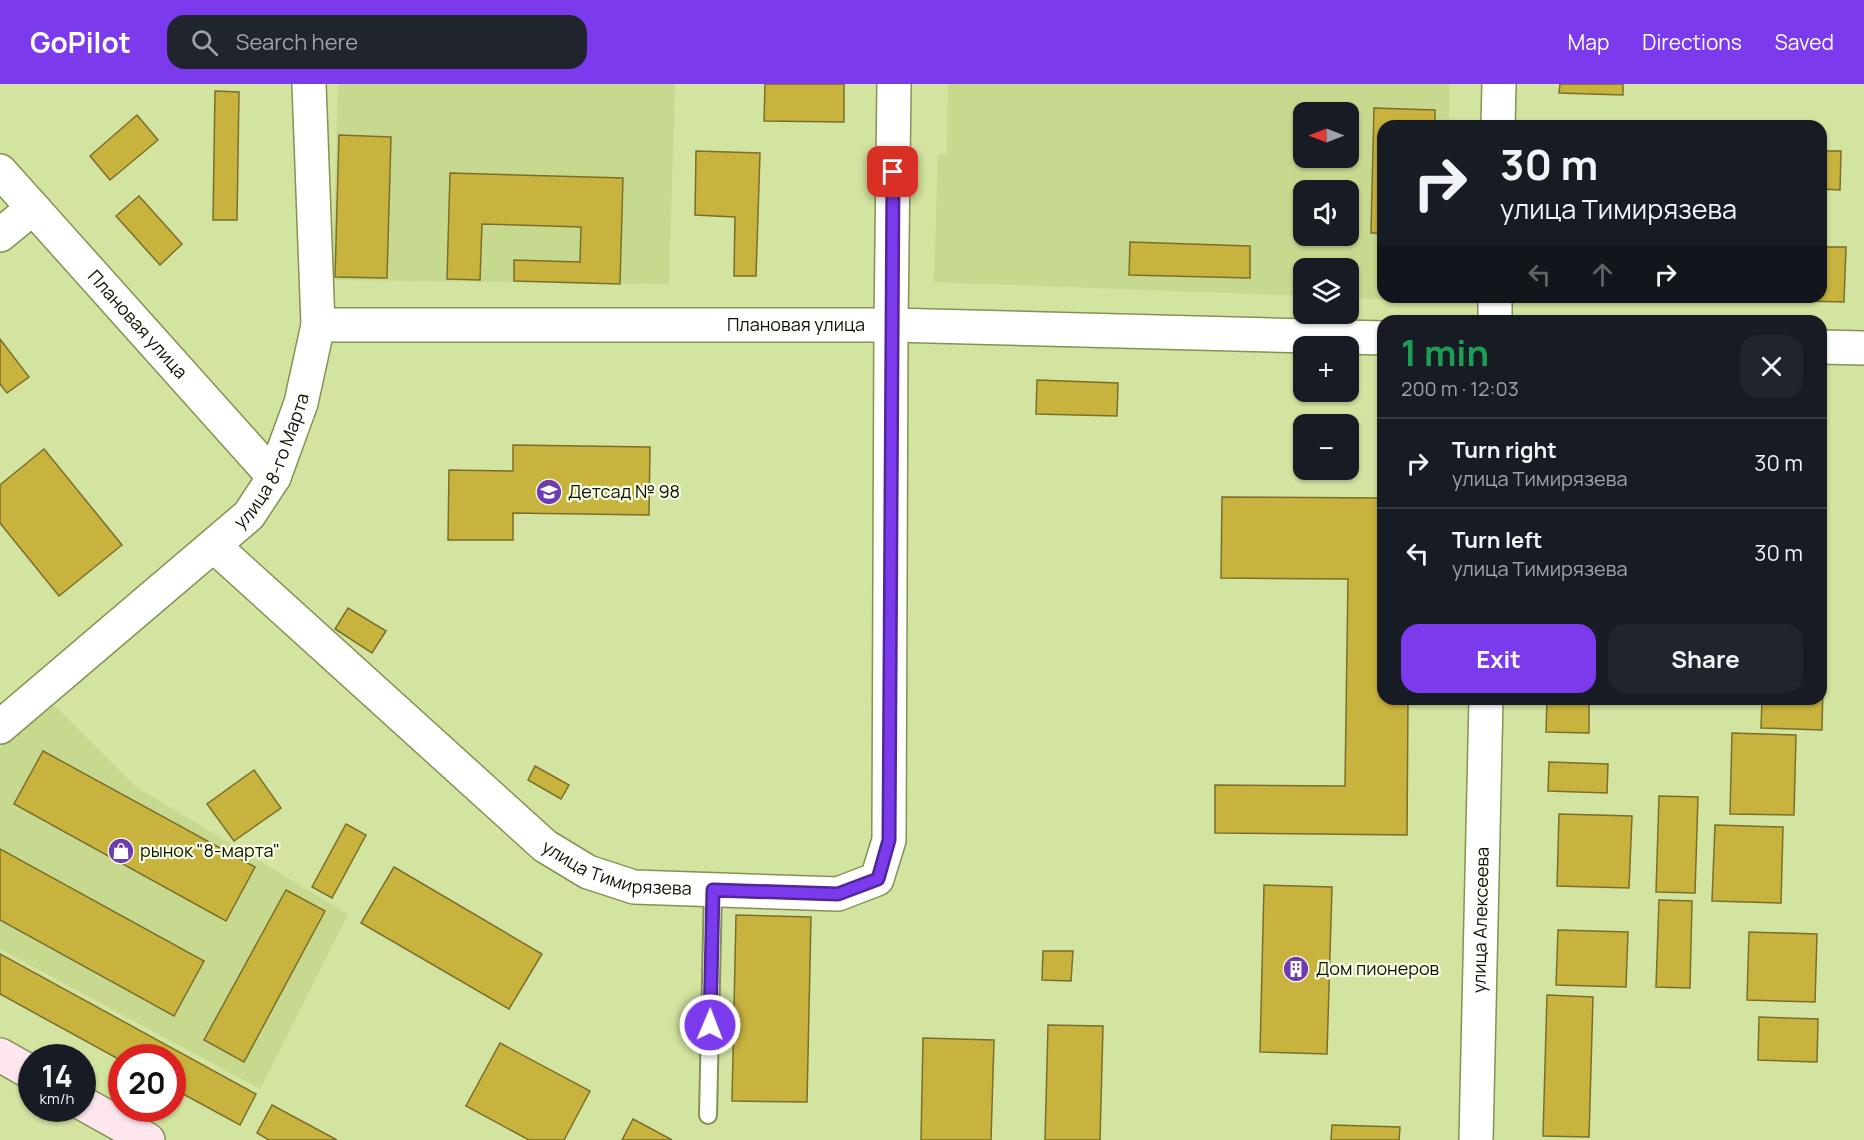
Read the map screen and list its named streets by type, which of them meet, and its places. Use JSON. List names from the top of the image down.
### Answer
{
  "streets": {
    "street": [
      "Плановая улица",
      "улица 8-го Марта",
      "улица Тимирязева",
      "улица Алексеева"
    ]
  },
  "crossings": [
    ["Плановая улица", "улица 8-го Марта"],
    ["Плановая улица", "улица Тимирязева"],
    ["улица 8-го Марта", "улица Тимирязева"]
  ],
  "places": {
    "school or university": ["Детсад № 98"],
    "shop": ["рынок \"8-марта\""],
    "building": ["Дом пионеров"]
  },
  "north": "left",
  "page": {
    "header": "GoPilot",
    "search": "Search here",
    "nav": ["Map", "Directions", "Saved"],
    "map_buttons": ["+", "−"],
    "turn": ["30 m", "улица Тимирязева"],
    "heading": ["1 min", "200 m · 12:03"],
    "list": [
      {
        "name": "Turn right",
        "note": "улица Тимирязева",
        "value": "30 m"
      },
      {
        "name": "Turn left",
        "note": "улица Тимирязева",
        "value": "30 m"
      }
    ],
    "buttons": ["Exit", "Share"],
    "speed": "14 km/h",
    "limit": "20"
  }
}
